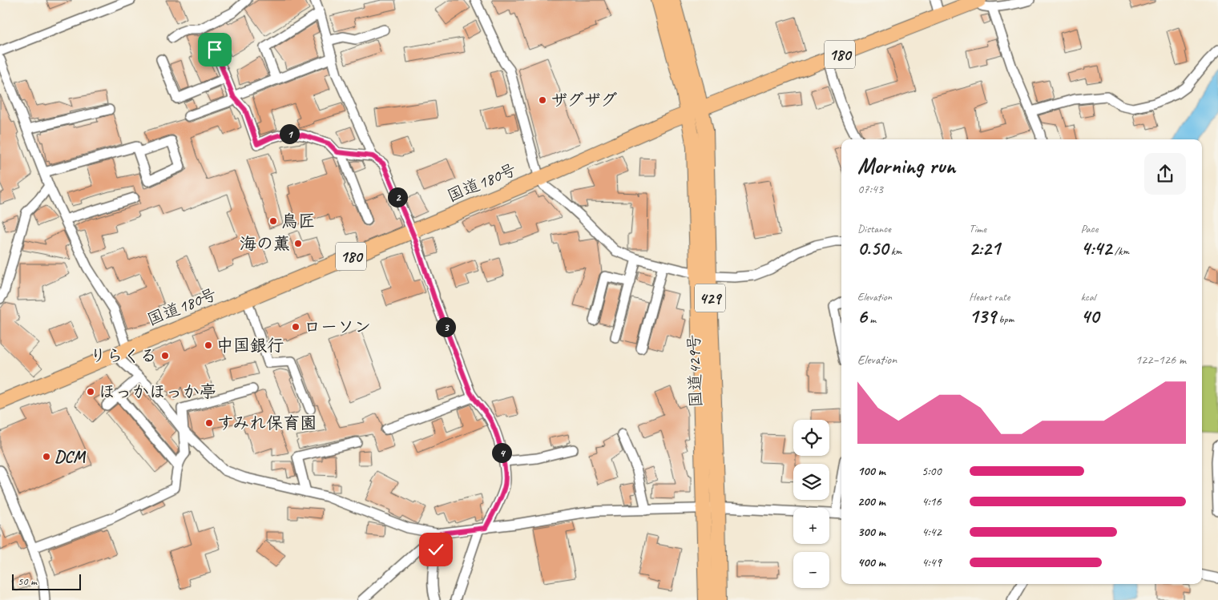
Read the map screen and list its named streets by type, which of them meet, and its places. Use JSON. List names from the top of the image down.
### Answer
{
  "streets": {
    "highway": [
      "180",
      "国道180号",
      "429",
      "国道429号"
    ]
  },
  "crossings": [
    ["国道180号", "国道429号"]
  ],
  "places": [
    "ザグザグ",
    "鳥匠",
    "海の薫",
    "ローソン",
    "中国銀行",
    "りらくる",
    "ほっかほっか亭",
    "すみれ保育園",
    "DCM"
  ],
  "scale_bar": "50 m",
  "page": {
    "pins": [
      "1",
      "2",
      "3",
      "4"
    ],
    "heading": ["Morning run", "07:43"],
    "stats": [
      ["Distance", "0.50 km"],
      ["Time", "2:21"],
      ["Pace", "4:42 /km"],
      ["Elevation", "6 m"],
      ["Heart rate", "139 bpm"],
      ["kcal", "40"]
    ],
    "chart": ["Elevation", "122–126 m"],
    "map_buttons": ["+", "−"],
    "list": [
      {
        "name": "100 m",
        "note": "5:00"
      },
      {
        "name": "200 m",
        "note": "4:16"
      },
      {
        "name": "300 m",
        "note": "4:42"
      },
      {
        "name": "400 m",
        "note": "4:49"
      }
    ],
    "scale": "50 m"
  }
}
